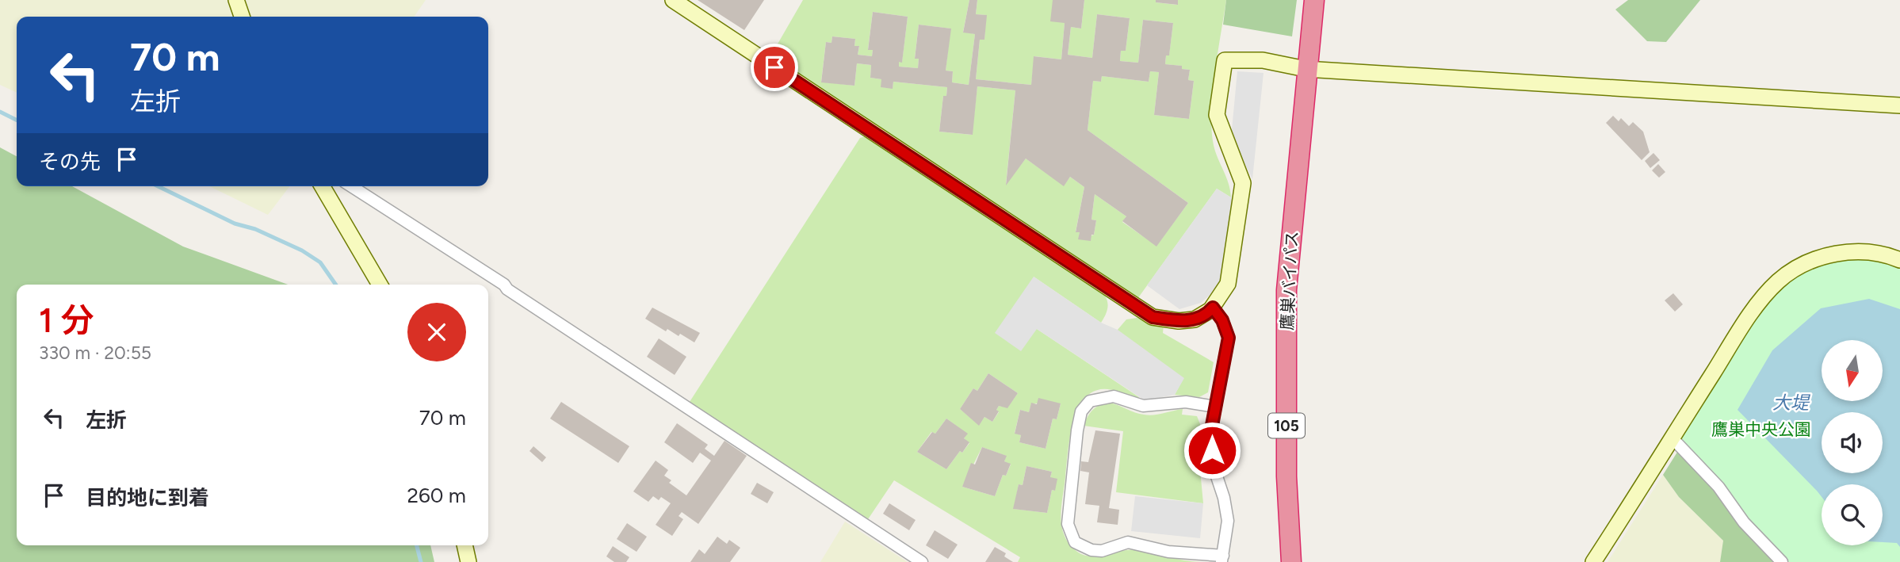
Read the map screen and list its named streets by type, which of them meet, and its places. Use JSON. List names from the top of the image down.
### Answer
{
  "streets": {
    "highway": ["鷹巣バイパス", "105"]
  },
  "water": ["大堤"],
  "parks": ["鷹巣中央公園"],
  "north": "bottom",
  "page": {
    "turn": ["70 m", "左折"],
    "then": "その先",
    "heading": ["1 分", "330 m · 20:55"],
    "list": [
      {
        "name": "左折",
        "value": "70 m"
      },
      {
        "name": "目的地に到着",
        "value": "260 m"
      }
    ]
  }
}
